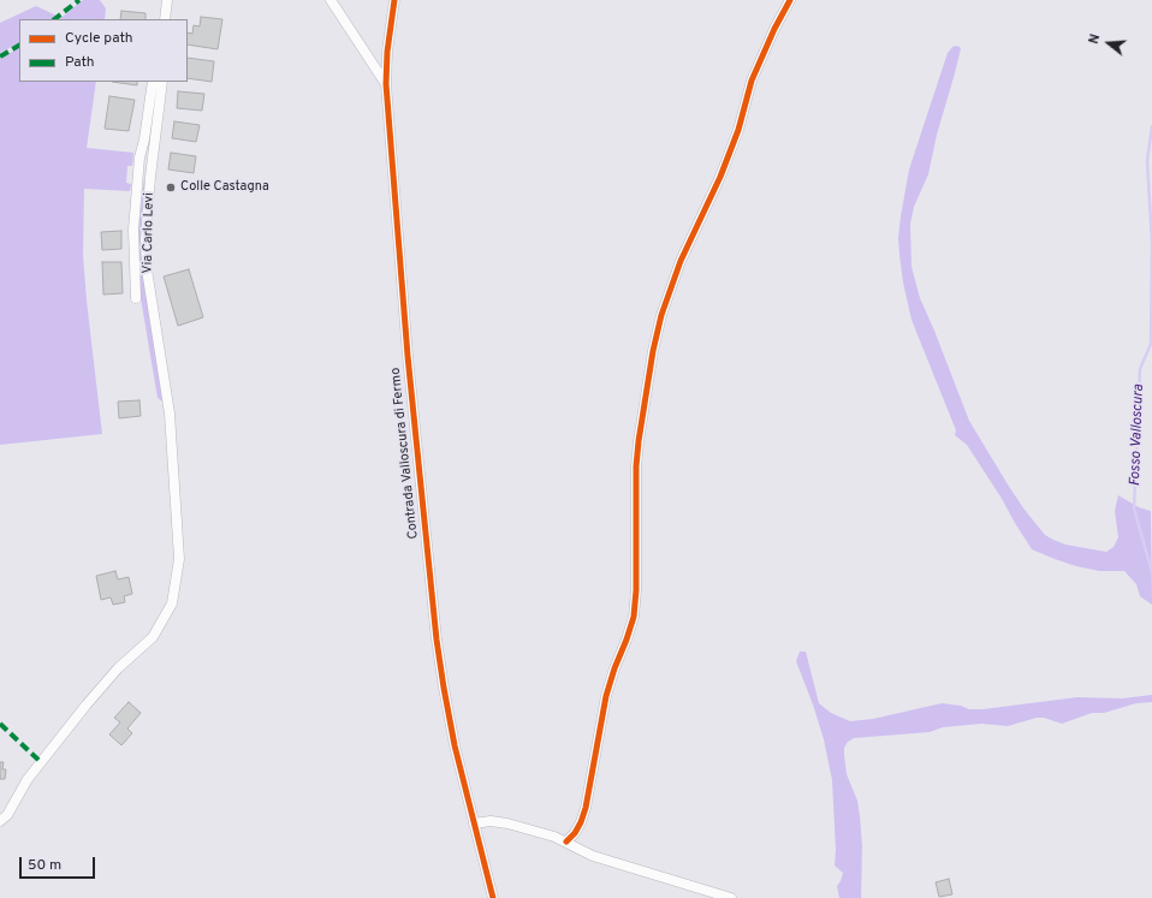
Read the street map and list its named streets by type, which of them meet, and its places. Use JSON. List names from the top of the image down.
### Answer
{
  "streets": {
    "street": ["Via Carlo Levi", "Contrada Valloscura di Fermo"]
  },
  "water": ["Fosso Valloscura"],
  "places": ["Colle Castagna"],
  "legend": ["Cycle path", "Path"],
  "scale_bar": "50 m",
  "north": "left"
}
